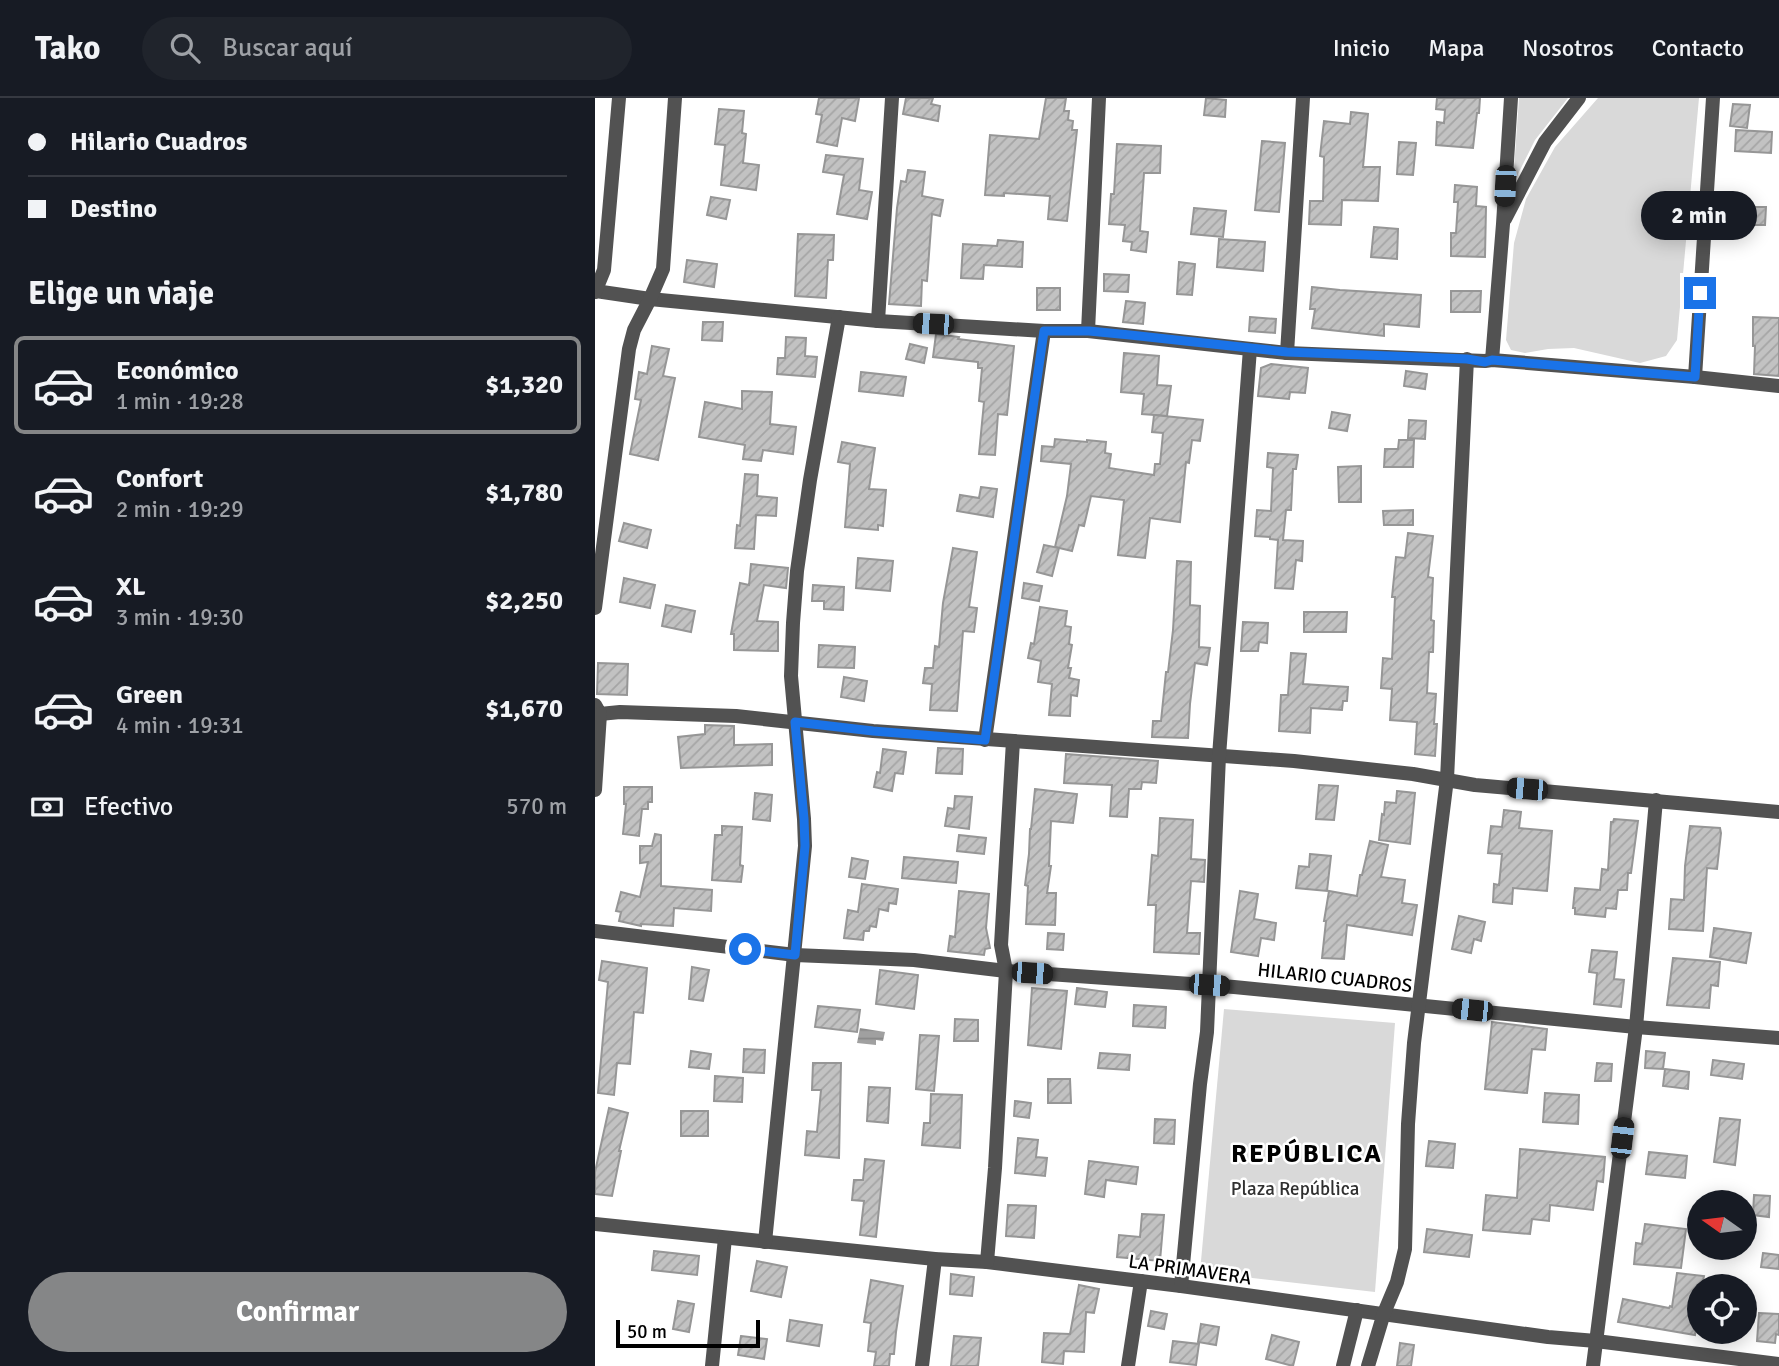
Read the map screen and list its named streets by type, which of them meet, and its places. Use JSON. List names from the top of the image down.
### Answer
{
  "streets": {
    "street": ["HILARIO CUADROS", "LA PRIMAVERA"]
  },
  "districts": ["REPÚBLICA"],
  "parks": ["Plaza República"],
  "scale_bar": "50 m",
  "north": "left",
  "page": {
    "header": "Tako",
    "search": "Buscar aquí",
    "nav": [
      "Inicio",
      "Mapa",
      "Nosotros",
      "Contacto"
    ],
    "banner": ["Hilario Cuadros", "Destino"],
    "bubble": "2 min",
    "heading": "Elige un viaje",
    "list": [
      {
        "name": "Económico",
        "note": "1 min · 19:28",
        "value": "$1,320"
      },
      {
        "name": "Confort",
        "note": "2 min · 19:29",
        "value": "$1,780"
      },
      {
        "name": "XL",
        "note": "3 min · 19:30",
        "value": "$2,250"
      },
      {
        "name": "Green",
        "note": "4 min · 19:31",
        "value": "$1,670"
      }
    ],
    "pay": ["Efectivo", "570 m"],
    "buttons": "Confirmar",
    "scale": "50 m"
  }
}
